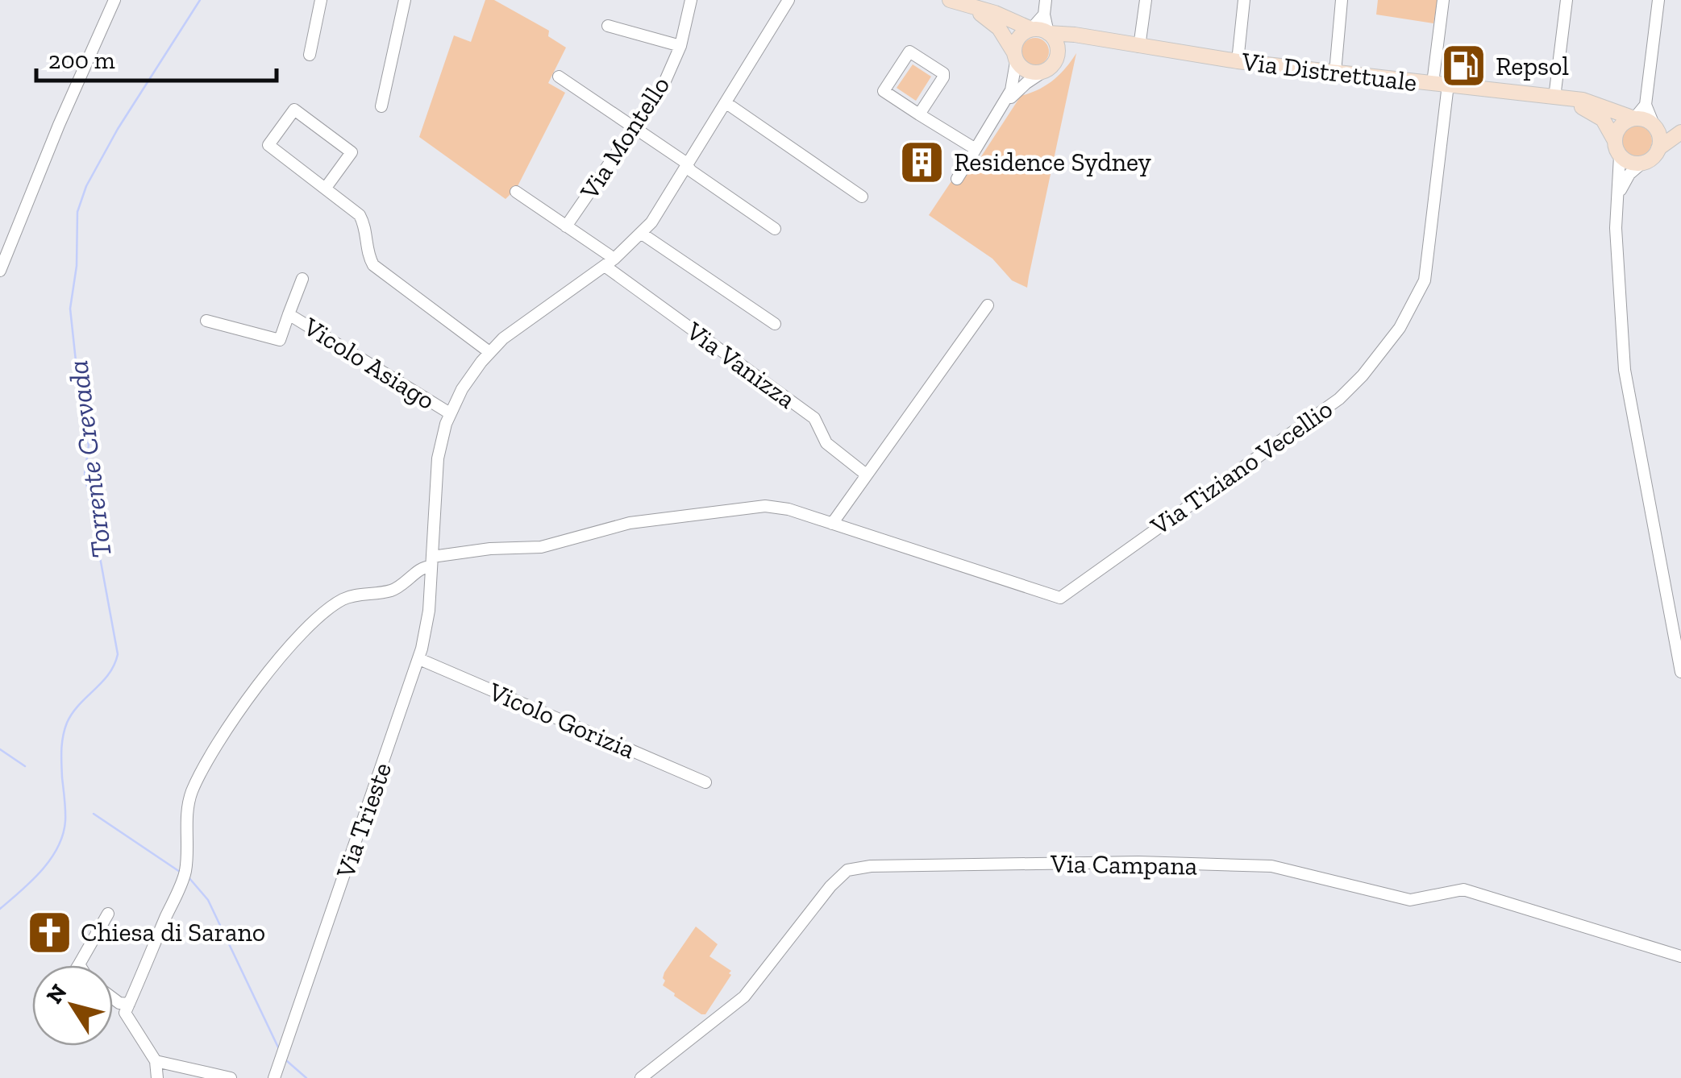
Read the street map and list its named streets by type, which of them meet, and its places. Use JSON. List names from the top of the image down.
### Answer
{
  "streets": {
    "main road": ["Via Distrettuale"],
    "street": [
      "Via Montello",
      "Vicolo Asiago",
      "Via Vanizza",
      "Via Tiziano Vecellio",
      "Vicolo Gorizia",
      "Via Trieste",
      "Via Campana"
    ]
  },
  "crossings": [
    ["Via Distrettuale", "Via Tiziano Vecellio"],
    ["Via Montello", "Via Vanizza"],
    ["Via Tiziano Vecellio", "Via Trieste"],
    ["Vicolo Gorizia", "Via Trieste"]
  ],
  "water": ["Torrente Crevada"],
  "places": {
    "fuel station": ["Repsol"],
    "building": ["Residence Sydney"],
    "church": ["Chiesa di Sarano"]
  },
  "scale_bar": "200 m",
  "north": "top left"
}
